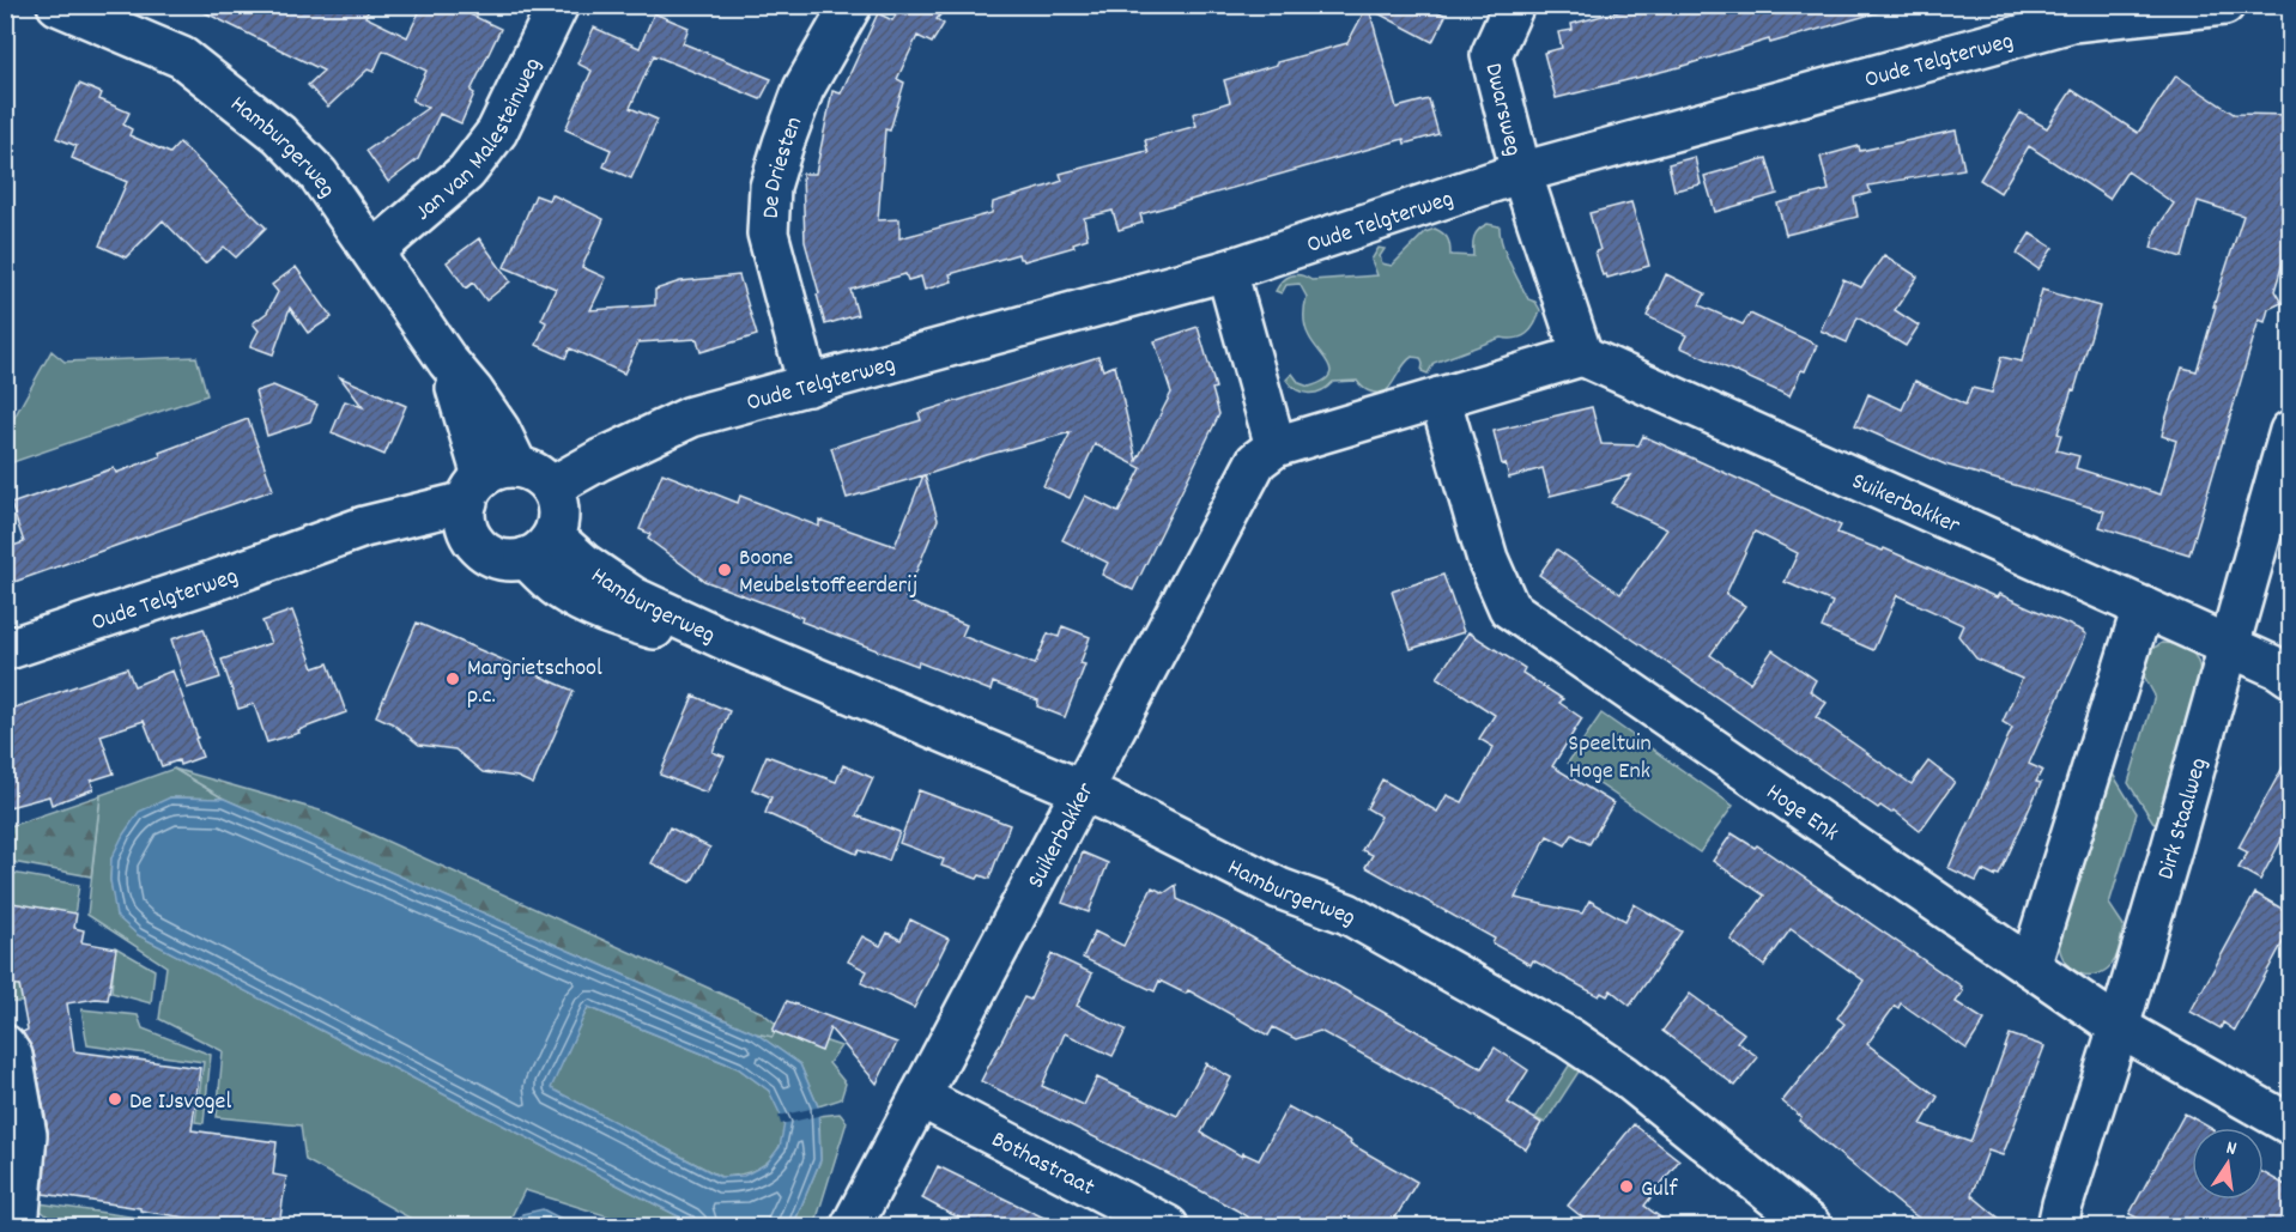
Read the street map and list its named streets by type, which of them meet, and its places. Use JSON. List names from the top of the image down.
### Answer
{
  "streets": {
    "street": [
      "Oude Telgterweg",
      "Dwarsweg",
      "Jan van Malesteinweg",
      "Hamburgerweg",
      "De Driesten",
      "Suikerbakker",
      "Hoge Enk",
      "Dirk Staalweg",
      "Bothastraat"
    ]
  },
  "crossings": [
    ["Oude Telgterweg", "Dwarsweg"],
    ["Oude Telgterweg", "Hamburgerweg"],
    ["Oude Telgterweg", "De Driesten"],
    ["Jan van Malesteinweg", "Hamburgerweg"],
    ["Hamburgerweg", "Suikerbakker"],
    ["Suikerbakker", "Hoge Enk"],
    ["Suikerbakker", "Dirk Staalweg"],
    ["Suikerbakker", "Bothastraat"],
    ["Hoge Enk", "Dirk Staalweg"]
  ],
  "parks": ["Speeltuin Hoge Enk"],
  "places": [
    "Boone Meubelstoffeerderij",
    "Margrietschool p.c.",
    "De IJsvogel",
    "Gulf"
  ],
  "north": "top"
}
